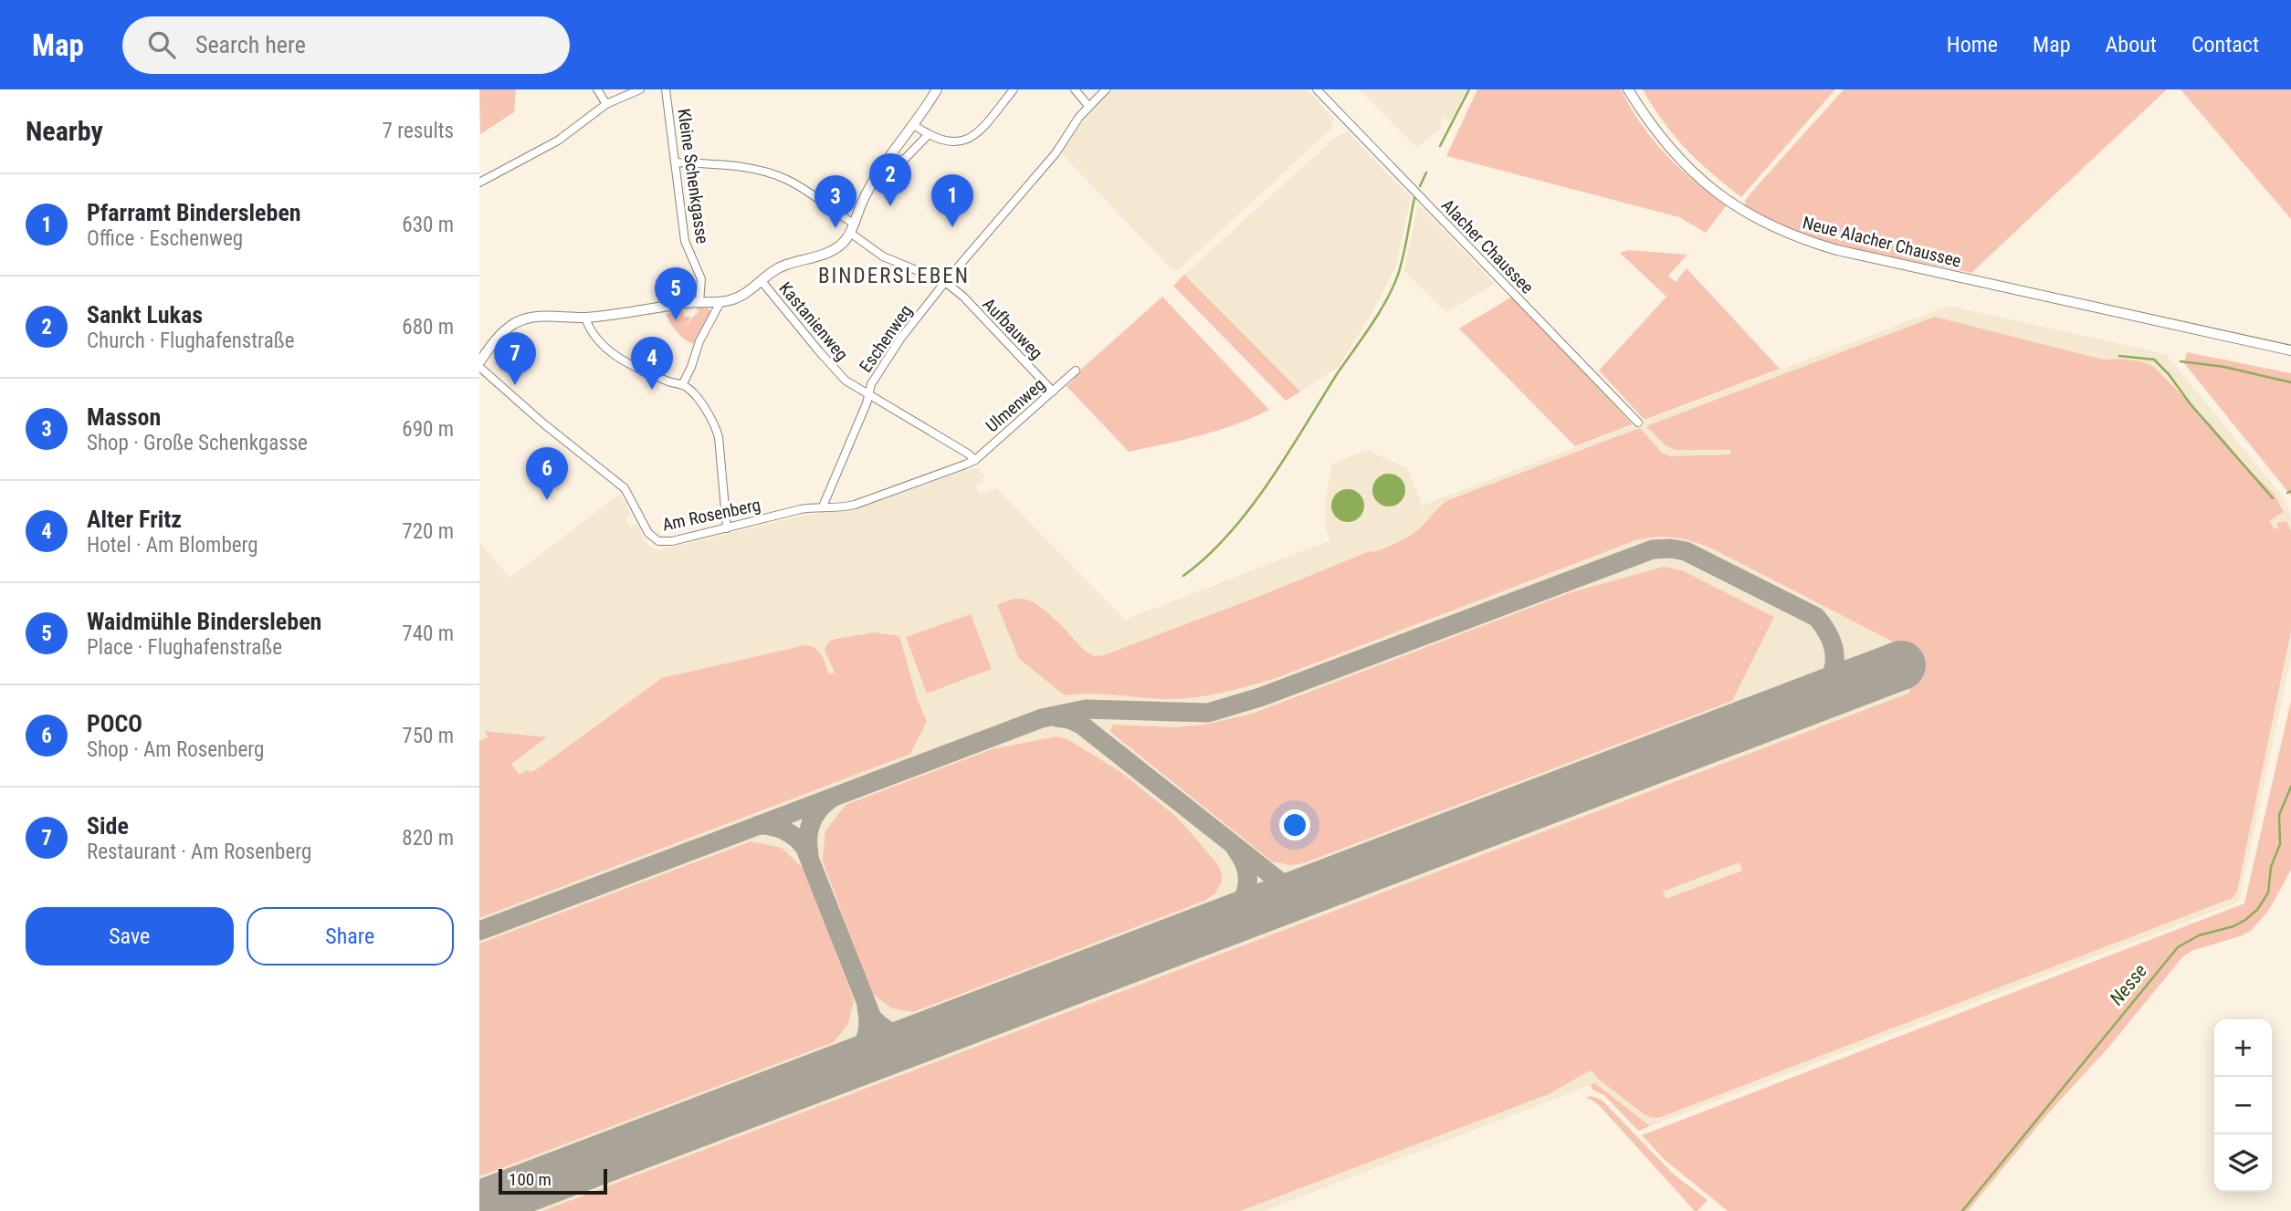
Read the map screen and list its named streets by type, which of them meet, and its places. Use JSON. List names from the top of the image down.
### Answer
{
  "streets": {
    "street": [
      "Kleine Schenkgasse",
      "Neue Alacher Chaussee",
      "Alacher Chaussee",
      "Kastanienweg",
      "Aufbauweg",
      "Eschenweg",
      "Ulmenweg",
      "Am Rosenberg"
    ]
  },
  "crossings": [
    ["Kleine Schenkgasse", "Aufbauweg"],
    ["Kastanienweg", "Eschenweg"],
    ["Kastanienweg", "Ulmenweg"],
    ["Kastanienweg", "Am Rosenberg"],
    ["Aufbauweg", "Eschenweg"],
    ["Aufbauweg", "Ulmenweg"],
    ["Eschenweg", "Am Rosenberg"],
    ["Ulmenweg", "Am Rosenberg"]
  ],
  "districts": ["BINDERSLEBEN"],
  "water": ["Nesse"],
  "scale_bar": "100 m",
  "page": {
    "header": "Map",
    "search": "Search here",
    "nav": [
      "Home",
      "Map",
      "About",
      "Contact"
    ],
    "heading": ["Nearby", "7 results"],
    "pins": [
      "2",
      "1",
      "3",
      "5",
      "7",
      "4",
      "6"
    ],
    "list": [
      {
        "mark": "1",
        "name": "Pfarramt Bindersleben",
        "note": "Office · Eschenweg",
        "value": "630 m"
      },
      {
        "mark": "2",
        "name": "Sankt Lukas",
        "note": "Church · Flughafenstraße",
        "value": "680 m"
      },
      {
        "mark": "3",
        "name": "Masson",
        "note": "Shop · Große Schenkgasse",
        "value": "690 m"
      },
      {
        "mark": "4",
        "name": "Alter Fritz",
        "note": "Hotel · Am Blomberg",
        "value": "720 m"
      },
      {
        "mark": "5",
        "name": "Waidmühle Bindersleben",
        "note": "Place · Flughafenstraße",
        "value": "740 m"
      },
      {
        "mark": "6",
        "name": "POCO",
        "note": "Shop · Am Rosenberg",
        "value": "750 m"
      },
      {
        "mark": "7",
        "name": "Side",
        "note": "Restaurant · Am Rosenberg",
        "value": "820 m"
      }
    ],
    "buttons": ["Save", "Share"],
    "map_buttons": ["+", "−"],
    "scale": "100 m"
  }
}
